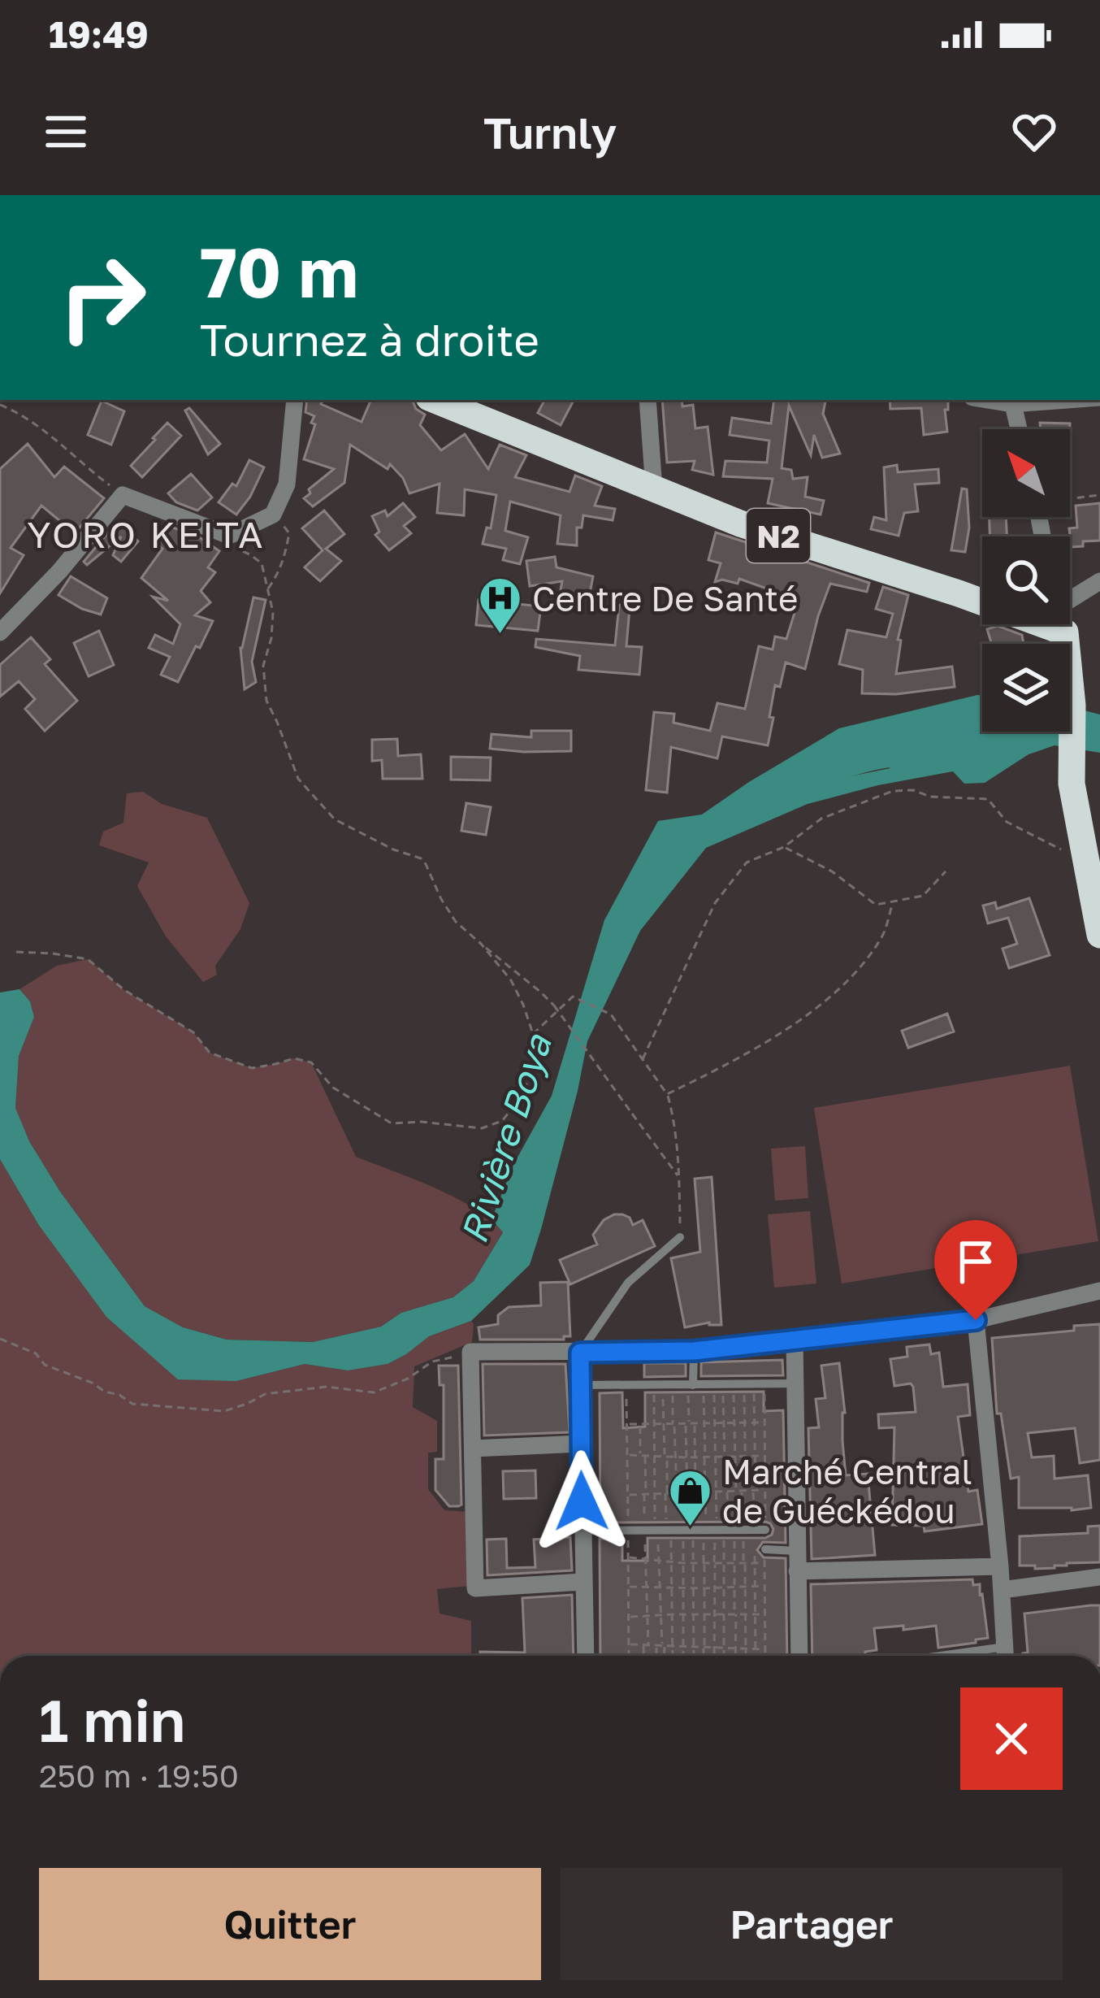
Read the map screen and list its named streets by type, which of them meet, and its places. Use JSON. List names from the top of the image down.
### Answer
{
  "streets": {
    "highway": ["N2"]
  },
  "districts": ["YORO KEITA"],
  "water": ["Rivière Boya"],
  "places": {
    "hospital": ["Centre De Santé"],
    "shop": ["Marché Central de Guéckédou"]
  },
  "north": "top left",
  "page": {
    "status": "19:49",
    "header": "Turnly",
    "turn": ["70 m", "Tournez à droite"],
    "heading": ["1 min", "250 m · 19:50"],
    "buttons": ["Quitter", "Partager"]
  }
}
